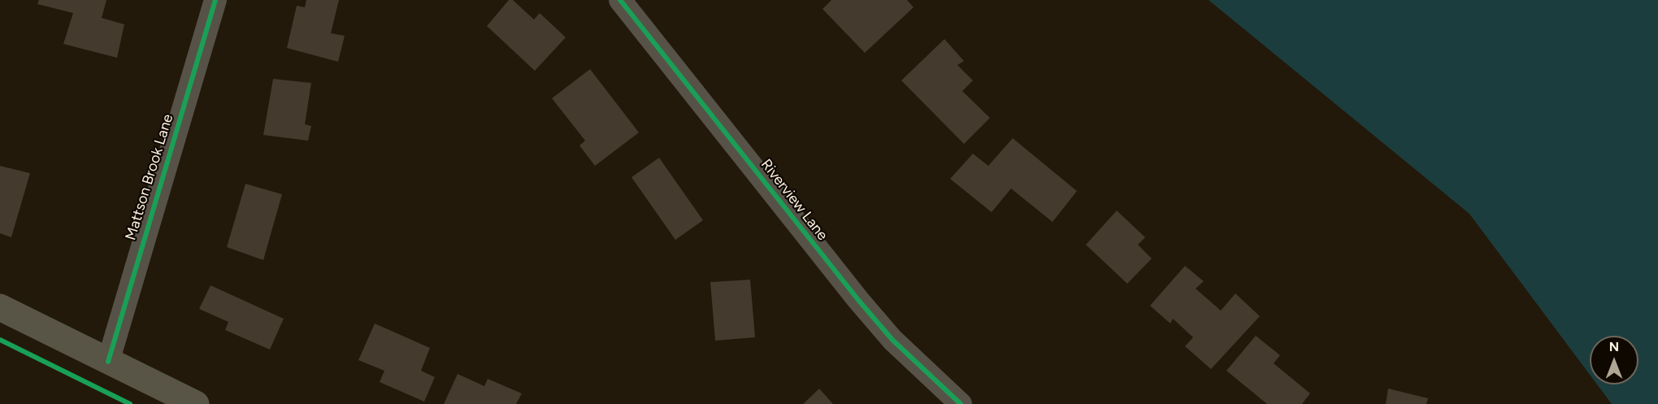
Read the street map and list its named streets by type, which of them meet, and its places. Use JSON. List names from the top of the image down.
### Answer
{
  "streets": {
    "street": ["Mattson Brook Lane", "Riverview Lane"]
  },
  "north": "top"
}
